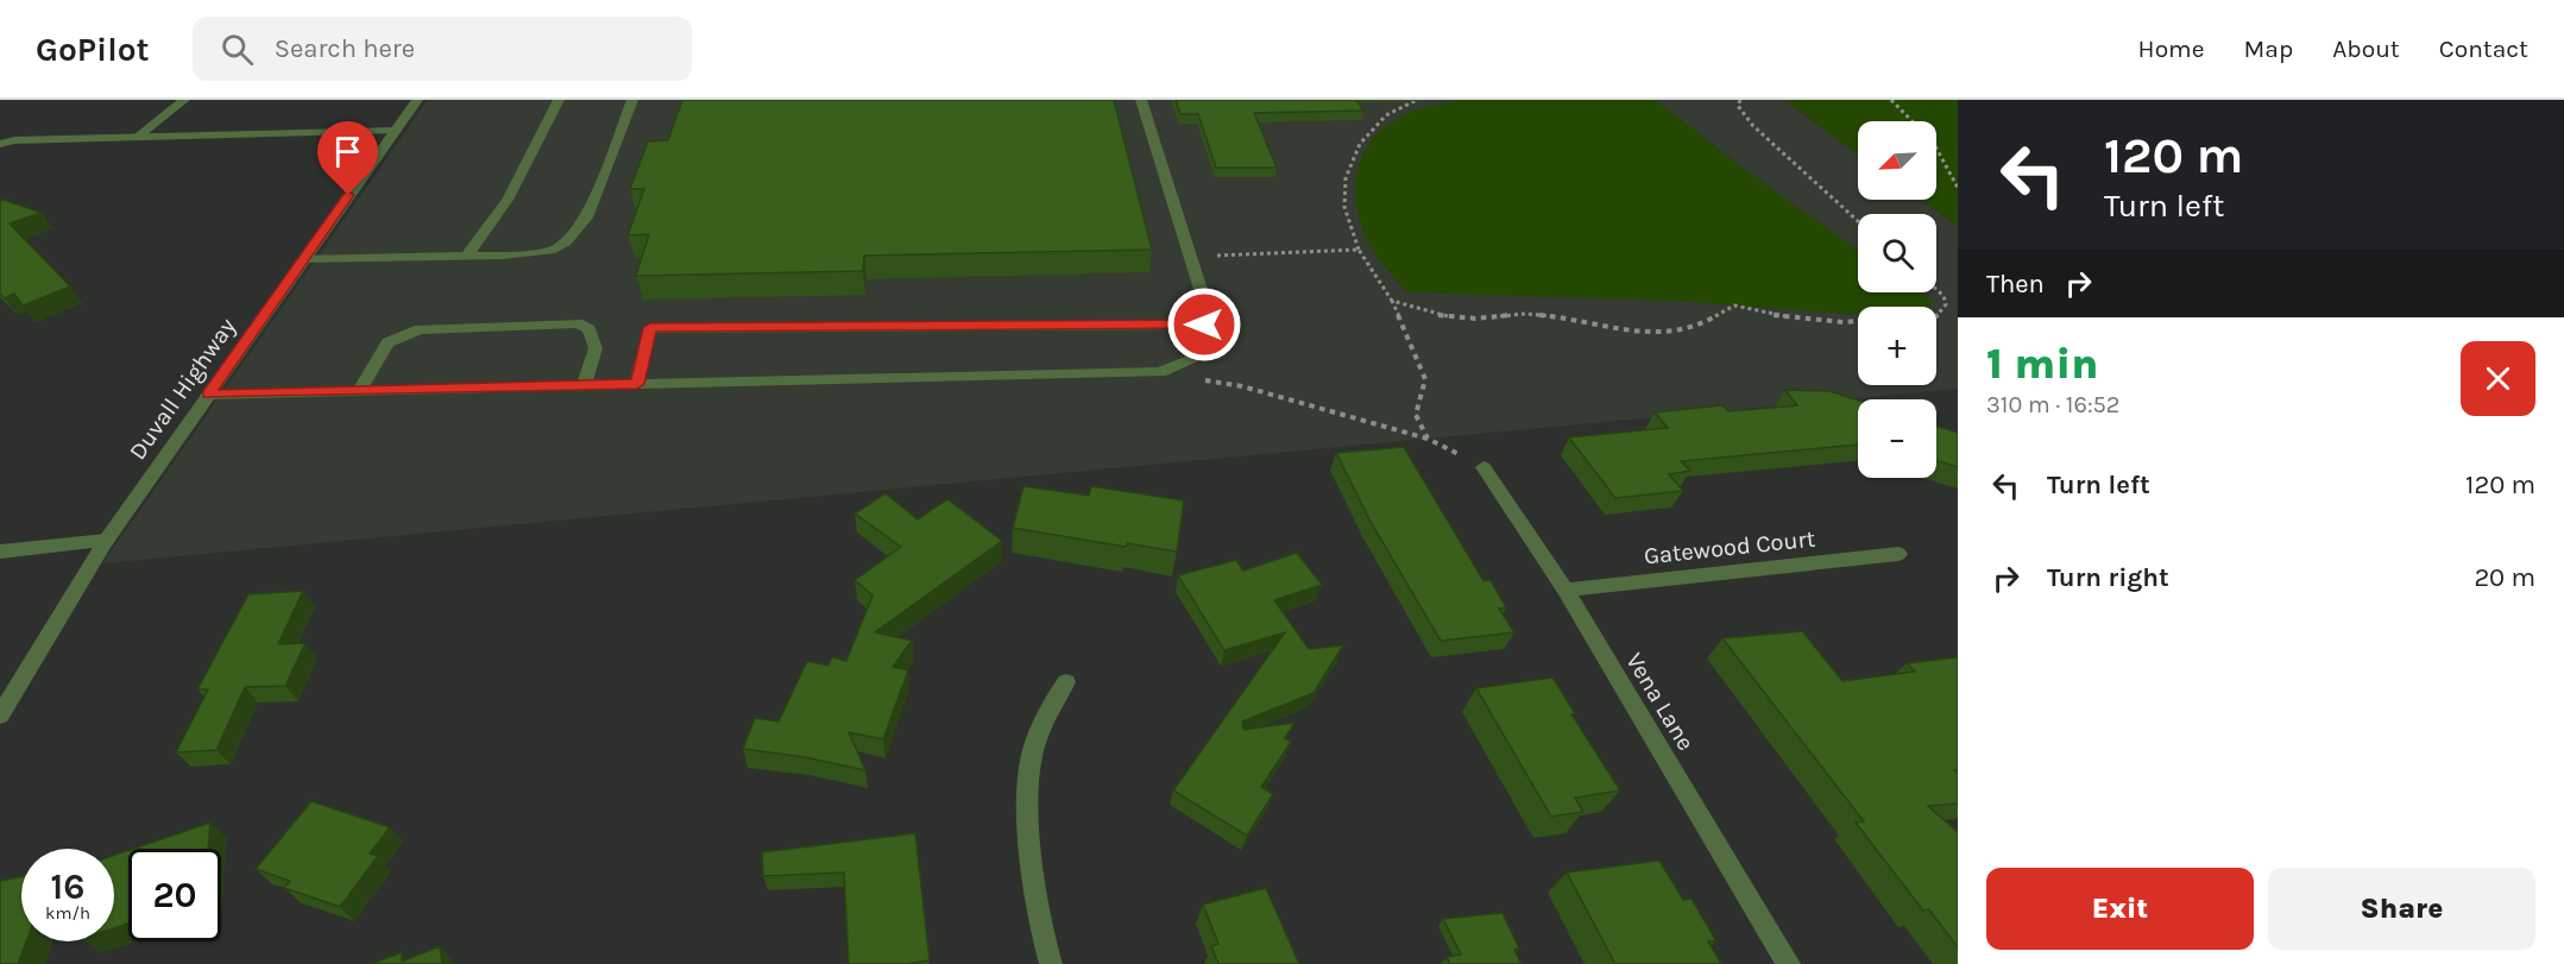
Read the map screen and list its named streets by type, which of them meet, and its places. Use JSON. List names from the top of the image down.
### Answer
{
  "streets": {
    "street": ["Duvall Highway", "Gatewood Court", "Vena Lane"]
  },
  "crossings": [
    ["Gatewood Court", "Vena Lane"]
  ],
  "north": "bottom left",
  "page": {
    "header": "GoPilot",
    "search": "Search here",
    "nav": [
      "Home",
      "Map",
      "About",
      "Contact"
    ],
    "turn": ["120 m", "Turn left"],
    "map_buttons": ["+", "−"],
    "then": "Then",
    "heading": ["1 min", "310 m · 16:52"],
    "list": [
      {
        "name": "Turn left",
        "value": "120 m"
      },
      {
        "name": "Turn right",
        "value": "20 m"
      }
    ],
    "speed": "16 km/h",
    "limit": "20",
    "buttons": ["Exit", "Share"]
  }
}
